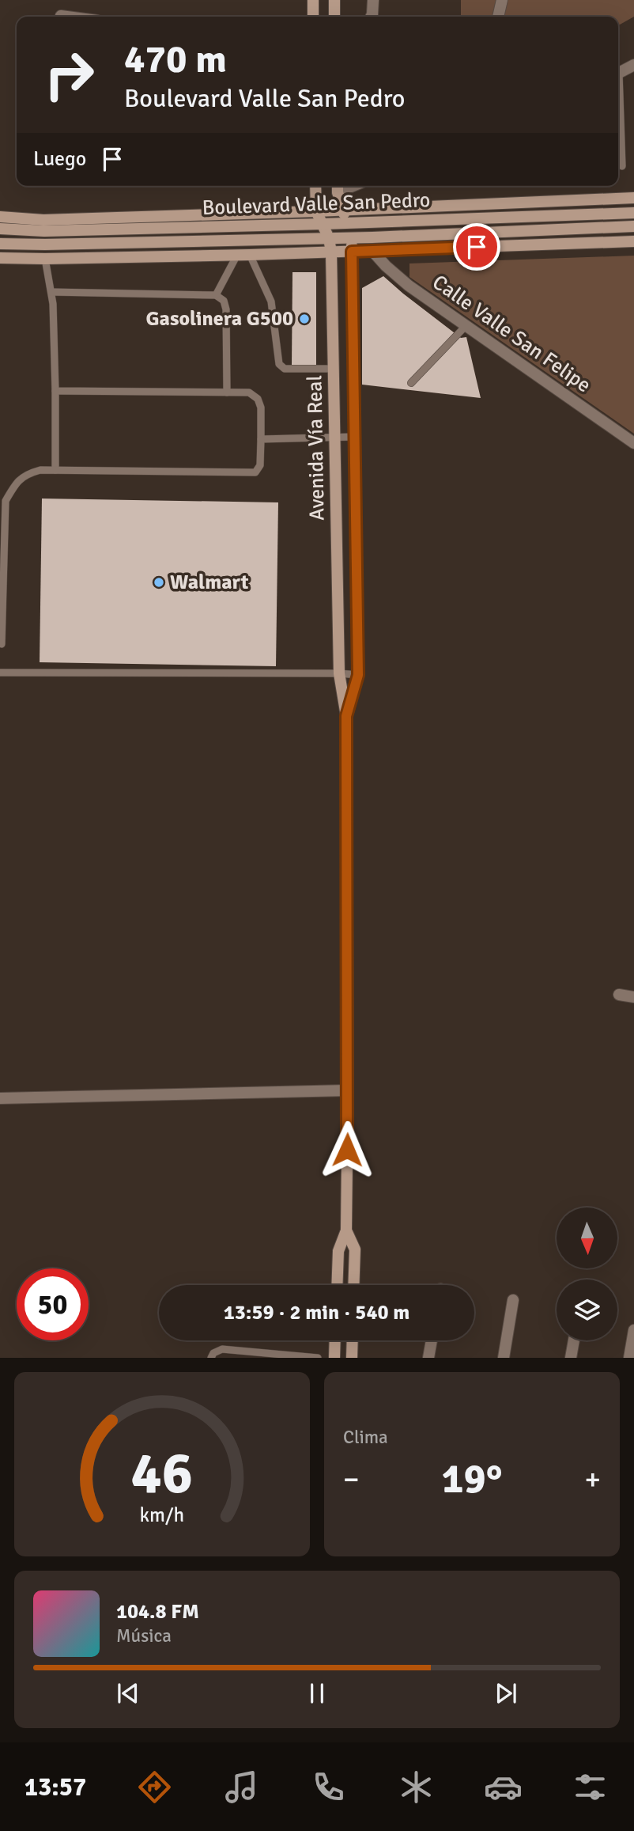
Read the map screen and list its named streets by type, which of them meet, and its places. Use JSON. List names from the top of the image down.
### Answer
{
  "streets": {
    "main road": ["Boulevard Valle San Pedro", "Avenida Vía Real"],
    "street": ["Calle Valle San Felipe"]
  },
  "crossings": [
    ["Boulevard Valle San Pedro", "Avenida Vía Real"]
  ],
  "places": ["Gasolinera G500", "Walmart"],
  "north": "bottom",
  "page": {
    "turn": ["470 m", "Boulevard Valle San Pedro"],
    "then": "Luego",
    "limit": "50",
    "trip": "13:59 · 2 min · 540 m",
    "tile": "Clima",
    "heat": ["−", "19°", "+"],
    "song": ["104.8 FM", "Música"],
    "tabs": "13:57",
    "gauge": ["46", "km/h"]
  }
}
